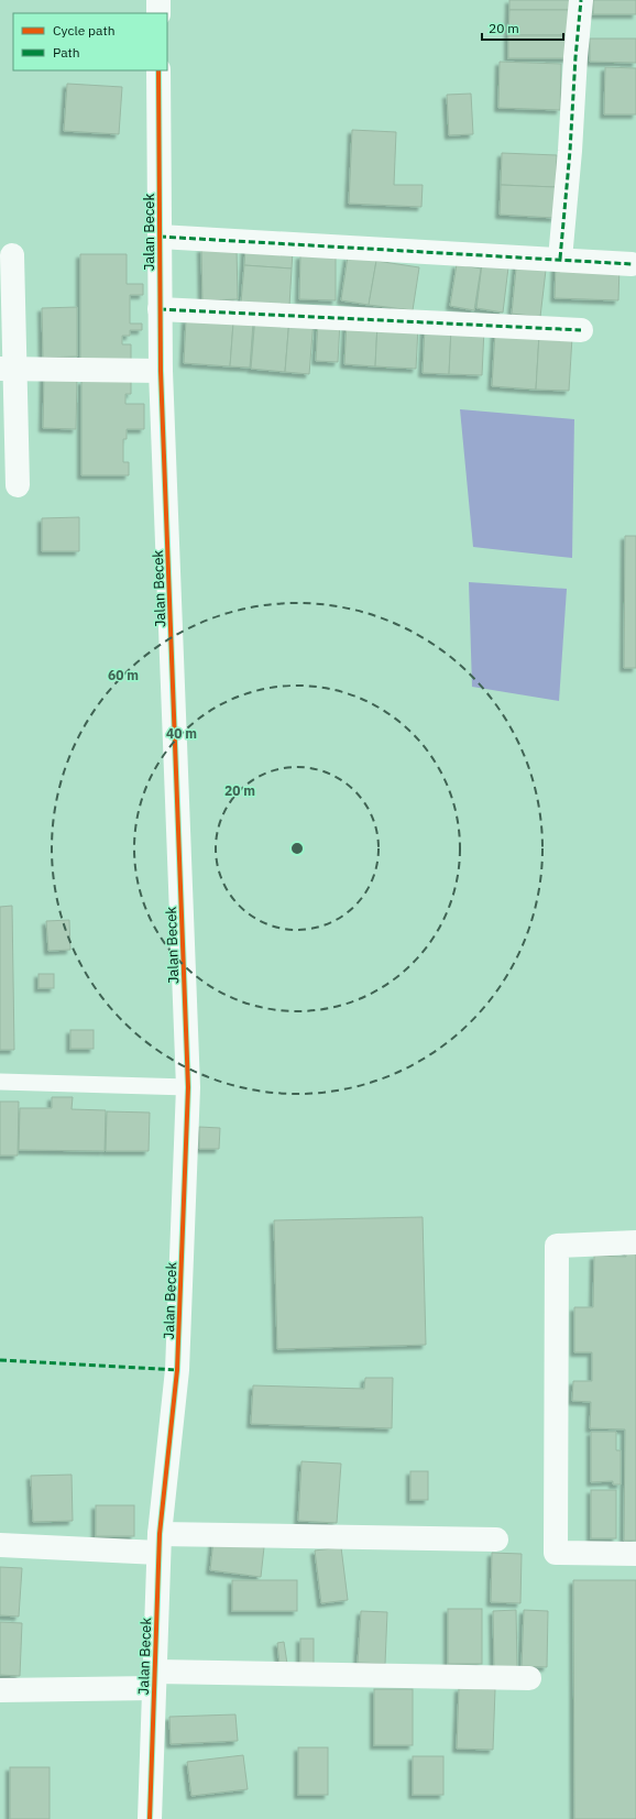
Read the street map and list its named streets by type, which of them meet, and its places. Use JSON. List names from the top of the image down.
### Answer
{
  "streets": {
    "street": ["Jalan Becek"]
  },
  "legend": ["Cycle path", "Path"],
  "scale_bar": "20 m",
  "rings": ["60 m", "40 m", "20 m"]
}
